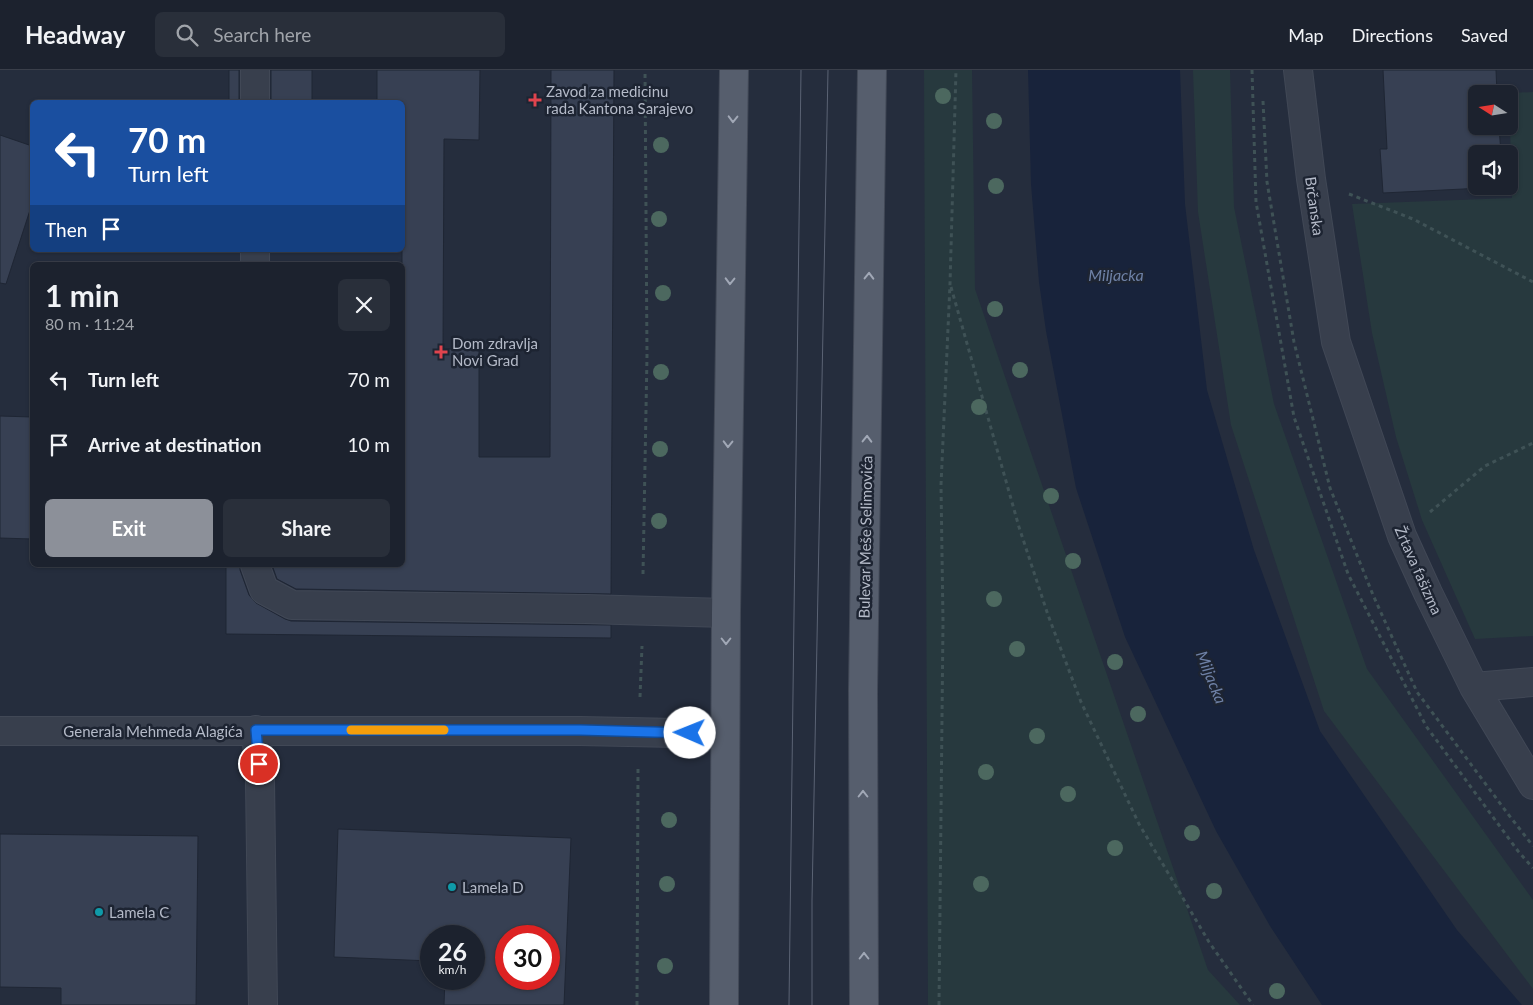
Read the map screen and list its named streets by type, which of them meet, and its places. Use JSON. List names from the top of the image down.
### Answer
{
  "streets": {
    "main road": ["Bulevar Meše Selimovića"],
    "street": ["Brčanska", "Žrtava fašizma", "Generala Mehmeda Alagića"]
  },
  "crossings": [
    ["Brčanska", "Žrtava fašizma"]
  ],
  "water": ["Miljacka"],
  "places": {
    "health": ["Zavod za medicinu rada Kantona Sarajevo", "Dom zdravlja Novi Grad"],
    "other": ["Lamela D", "Lamela C"]
  },
  "north": "left",
  "page": {
    "header": "Headway",
    "search": "Search here",
    "nav": ["Map", "Directions", "Saved"],
    "turn": ["70 m", "Turn left"],
    "then": "Then",
    "heading": ["1 min", "80 m · 11:24"],
    "list": [
      {
        "name": "Turn left",
        "value": "70 m"
      },
      {
        "name": "Arrive at destination",
        "value": "10 m"
      }
    ],
    "buttons": ["Exit", "Share"],
    "speed": "26 km/h",
    "limit": "30"
  }
}
